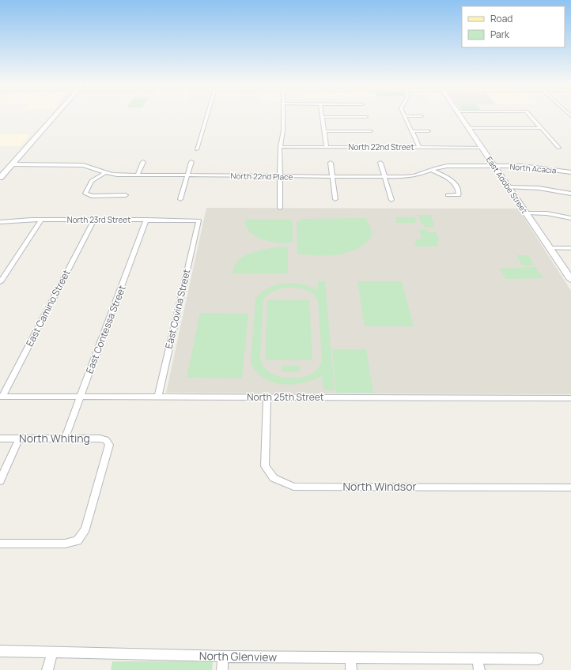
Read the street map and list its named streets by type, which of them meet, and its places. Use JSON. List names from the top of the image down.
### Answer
{
  "streets": {
    "street": [
      "North 22nd Street",
      "North Acacia",
      "North 22nd Place",
      "East Adobe Street",
      "North 23rd Street",
      "East Camino Street",
      "East Covina Street",
      "East Contessa Street",
      "North 25th Street",
      "North Whiting",
      "North Windsor",
      "North Glenview"
    ]
  },
  "crossings": [
    ["North 22nd Street", "East Adobe Street"],
    ["North Acacia", "North 22nd Place"],
    ["North Acacia", "East Adobe Street"],
    ["North 22nd Place", "East Adobe Street"],
    ["North 23rd Street", "East Camino Street"],
    ["North 23rd Street", "East Covina Street"],
    ["North 23rd Street", "East Contessa Street"],
    ["East Camino Street", "North 25th Street"],
    ["East Covina Street", "North 25th Street"],
    ["East Contessa Street", "North 25th Street"],
    ["East Contessa Street", "North Whiting"],
    ["North 25th Street", "North Windsor"]
  ],
  "legend": ["Road", "Park"]
}
